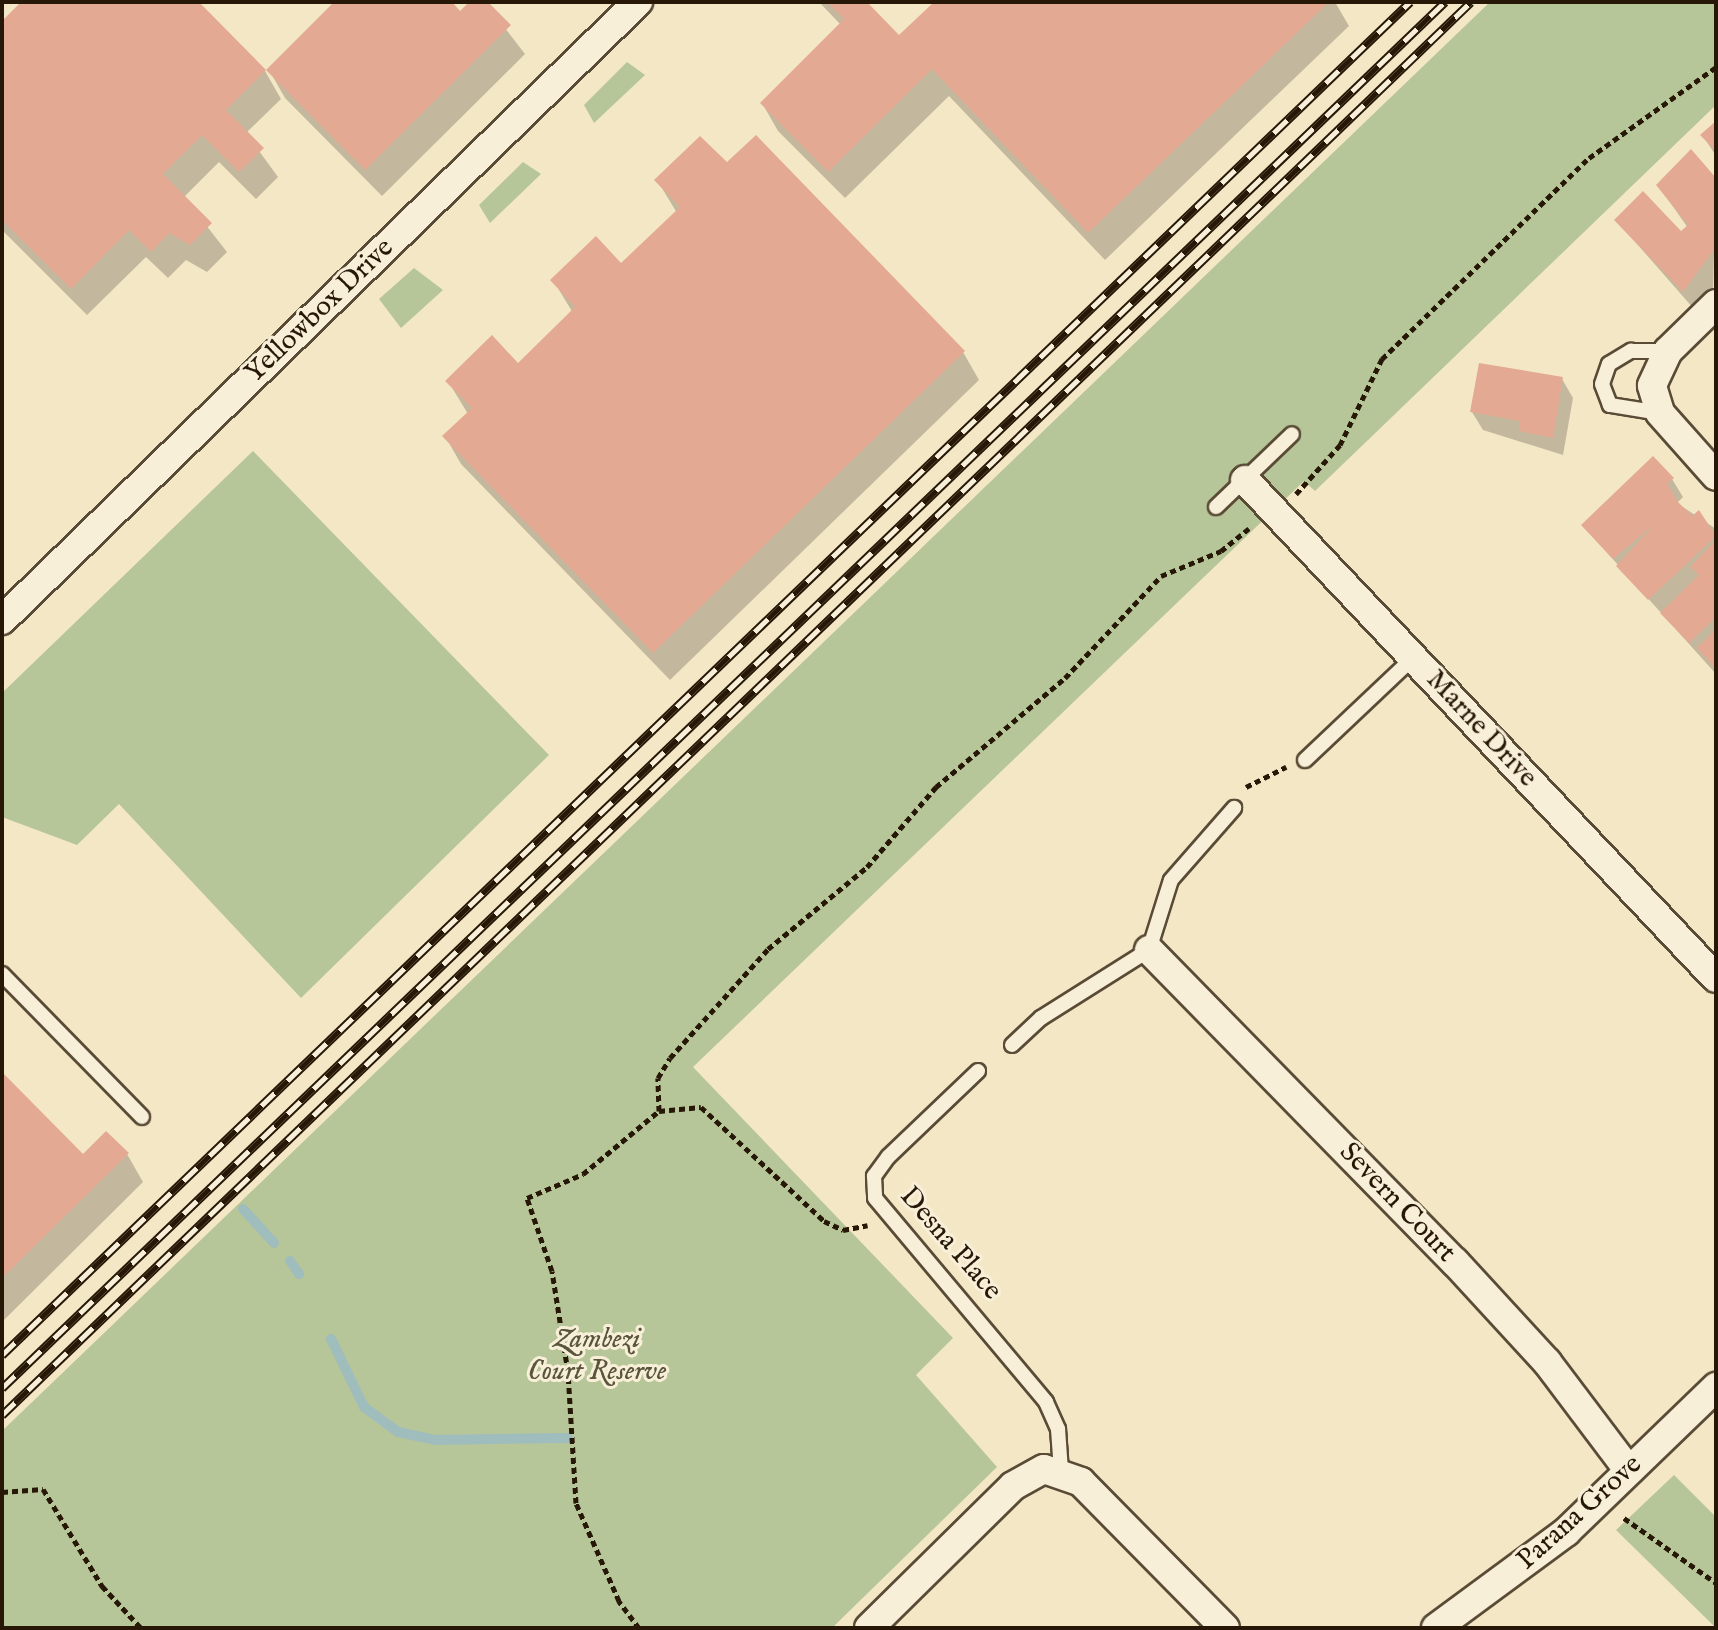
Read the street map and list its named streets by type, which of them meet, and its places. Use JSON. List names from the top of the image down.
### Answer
{
  "streets": {
    "street": [
      "Yellowbox Drive",
      "Marne Drive",
      "Severn Court",
      "Parana Grove"
    ],
    "lane": ["Desna Place"]
  },
  "crossings": [
    ["Severn Court", "Parana Grove"]
  ],
  "parks": ["Zambezi Court Reserve"]
}
